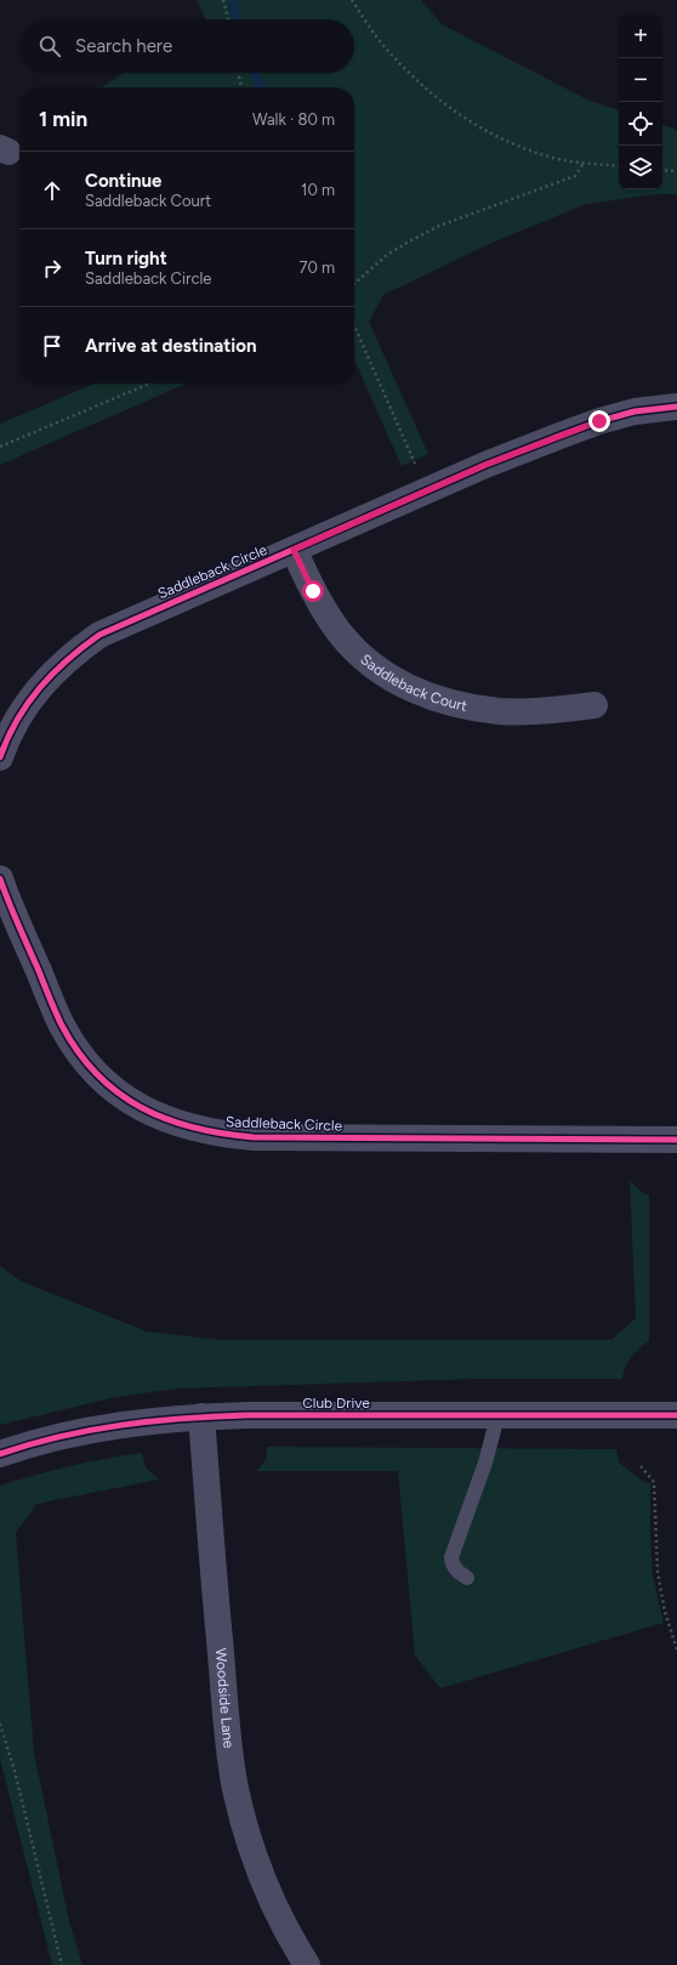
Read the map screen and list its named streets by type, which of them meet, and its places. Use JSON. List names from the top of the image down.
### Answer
{
  "streets": {
    "street": [
      "Saddleback Circle",
      "Saddleback Court",
      "Club Drive",
      "Woodside Lane"
    ]
  },
  "crossings": [
    ["Saddleback Circle", "Saddleback Court"],
    ["Club Drive", "Woodside Lane"]
  ],
  "page": {
    "map_buttons": ["+", "−"],
    "search": "Search here",
    "heading": ["1 min", "Walk · 80 m"],
    "list": [
      ["Continue", "Saddleback Court", "10 m"],
      ["Turn right", "Saddleback Circle", "70 m"],
      "Arrive at destination"
    ]
  }
}
